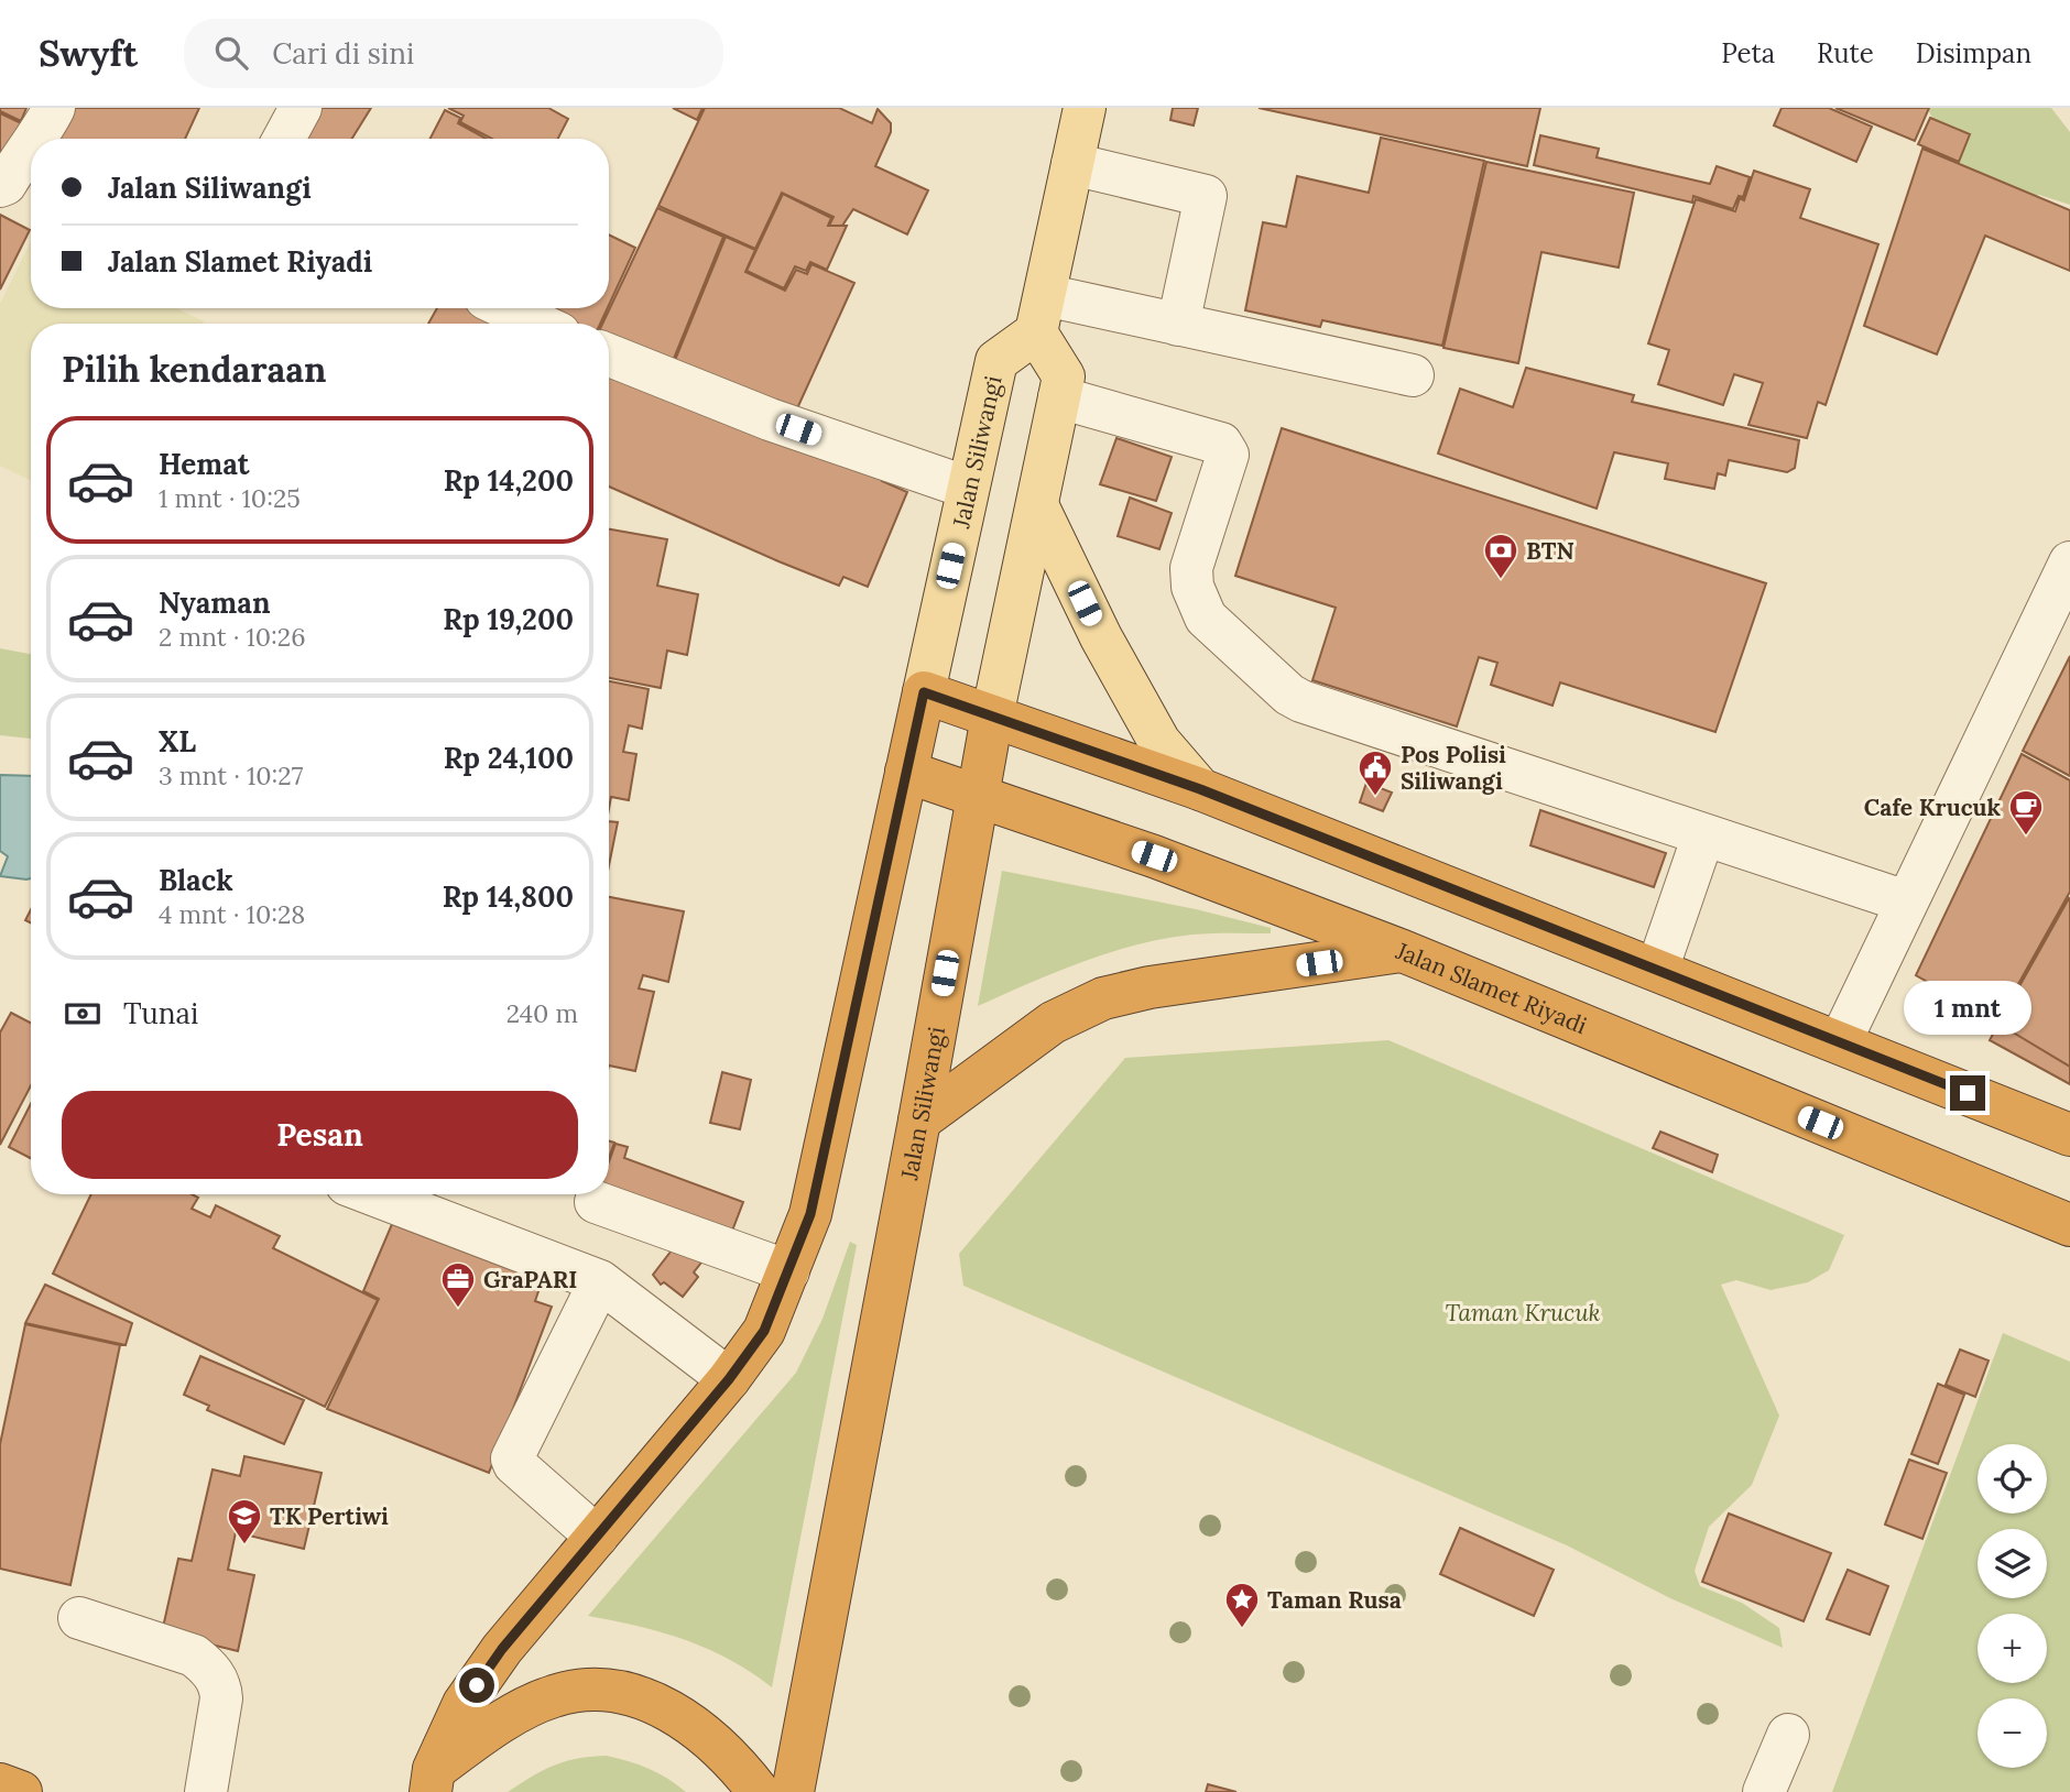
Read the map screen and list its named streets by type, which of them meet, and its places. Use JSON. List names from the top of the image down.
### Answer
{
  "streets": {
    "highway": ["Jalan Siliwangi", "Jalan Slamet Riyadi"]
  },
  "crossings": [
    ["Jalan Siliwangi", "Jalan Slamet Riyadi"]
  ],
  "parks": ["Taman Krucuk"],
  "places": {
    "bank": ["BTN"],
    "public building": ["Pos Polisi Siliwangi"],
    "cafe": ["Cafe Krucuk"],
    "office": ["GraPARI"],
    "school or university": ["TK Pertiwi"],
    "place": ["Taman Rusa"]
  },
  "page": {
    "header": "Swyft",
    "search": "Cari di sini",
    "nav": ["Peta", "Rute", "Disimpan"],
    "banner": ["Jalan Siliwangi", "Jalan Slamet Riyadi"],
    "heading": "Pilih kendaraan",
    "list": [
      {
        "name": "Hemat",
        "note": "1 mnt · 10:25",
        "value": "Rp 14,200"
      },
      {
        "name": "Nyaman",
        "note": "2 mnt · 10:26",
        "value": "Rp 19,200"
      },
      {
        "name": "XL",
        "note": "3 mnt · 10:27",
        "value": "Rp 24,100"
      },
      {
        "name": "Black",
        "note": "4 mnt · 10:28",
        "value": "Rp 14,800"
      }
    ],
    "pay": ["Tunai", "240 m"],
    "bubble": "1 mnt",
    "buttons": "Pesan",
    "map_buttons": ["+", "−"]
  }
}
